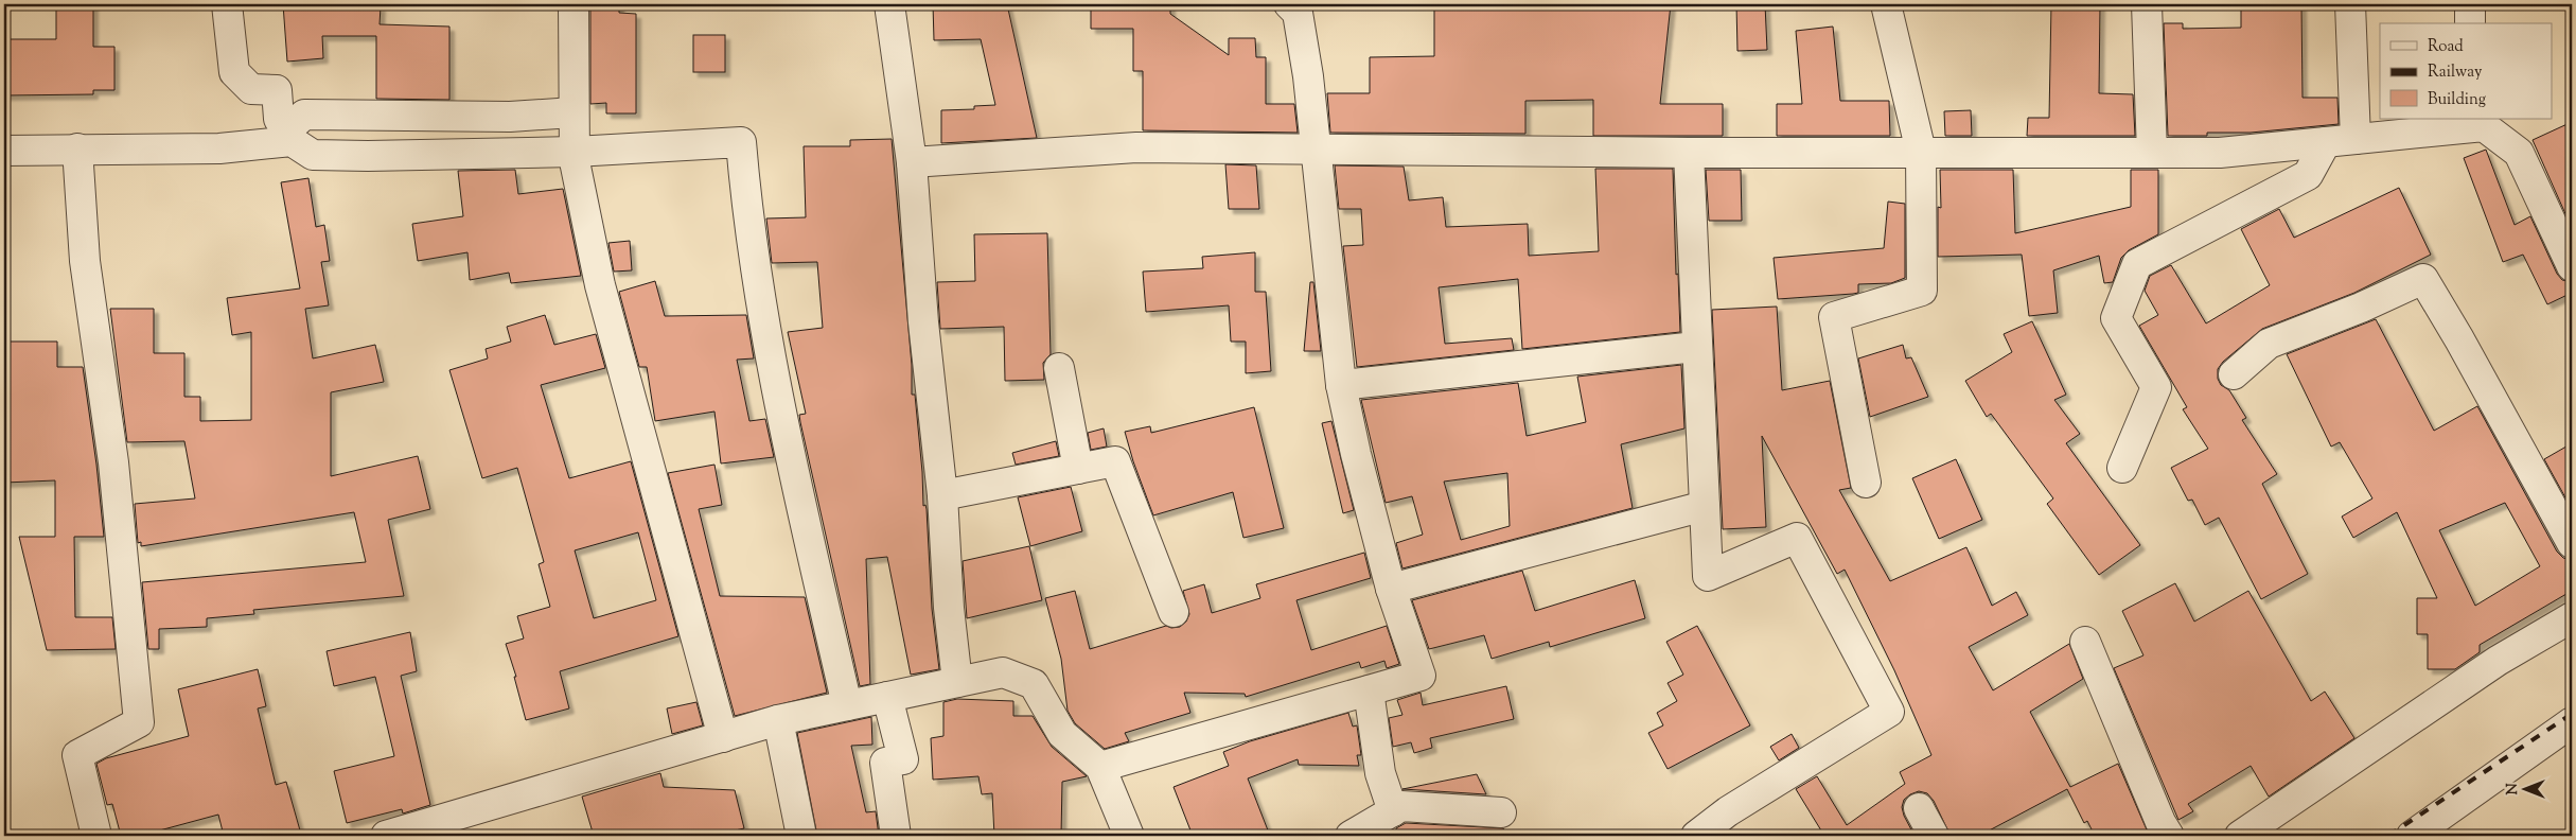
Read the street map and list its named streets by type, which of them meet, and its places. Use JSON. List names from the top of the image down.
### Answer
{
  "legend": ["Road", "Railway", "Building"],
  "north": "left"
}
